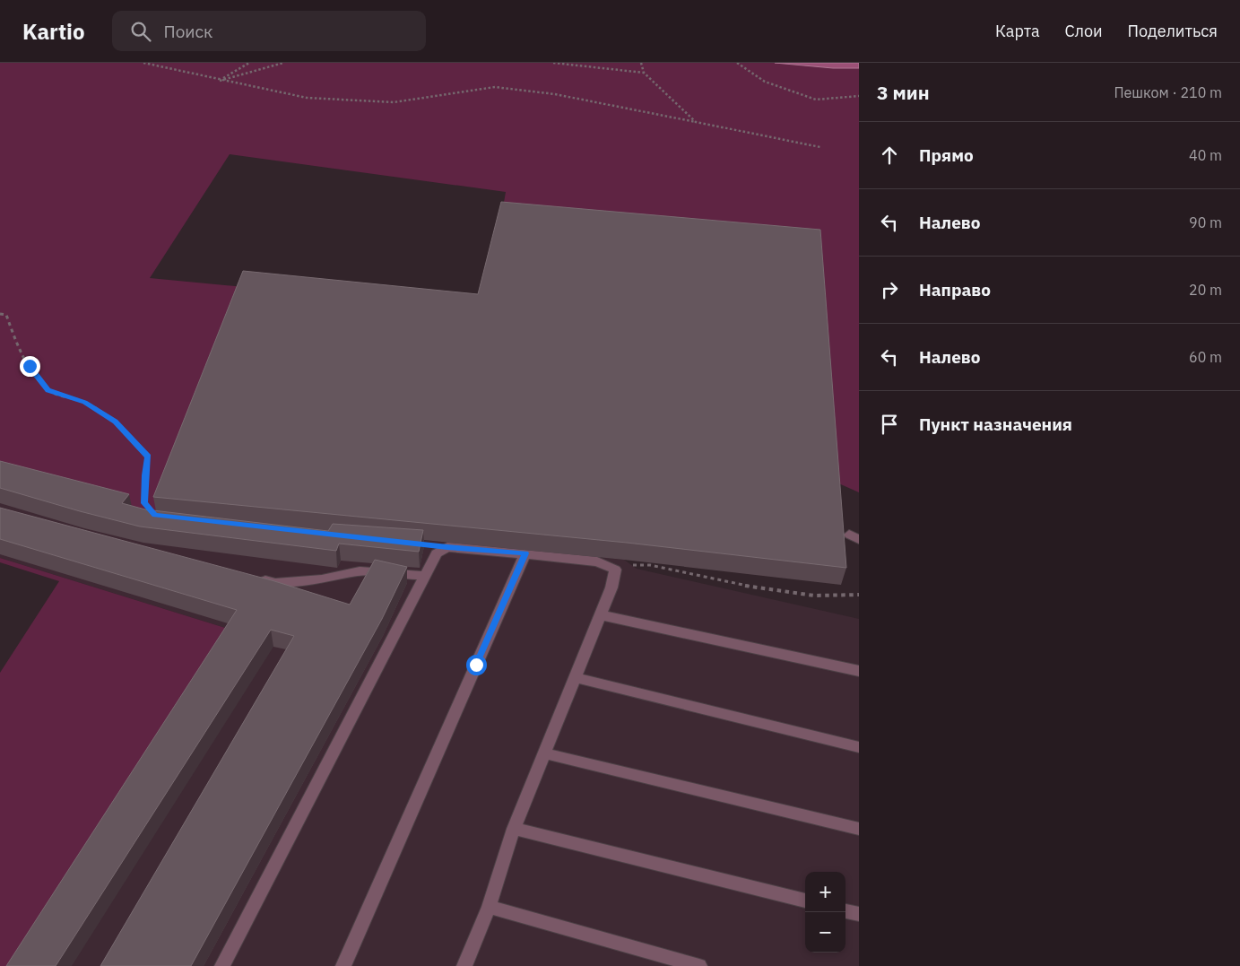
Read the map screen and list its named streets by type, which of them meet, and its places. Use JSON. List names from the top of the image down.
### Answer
{
  "page": {
    "header": "Kartio",
    "search": "Поиск",
    "nav": ["Карта", "Слои", "Поделиться"],
    "heading": ["3 мин", "Пешком · 210 m"],
    "list": [
      ["Прямо", "40 m"],
      ["Налево", "90 m"],
      ["Направо", "20 m"],
      ["Налево", "60 m"],
      "Пункт назначения"
    ],
    "map_buttons": ["+", "−"]
  }
}
